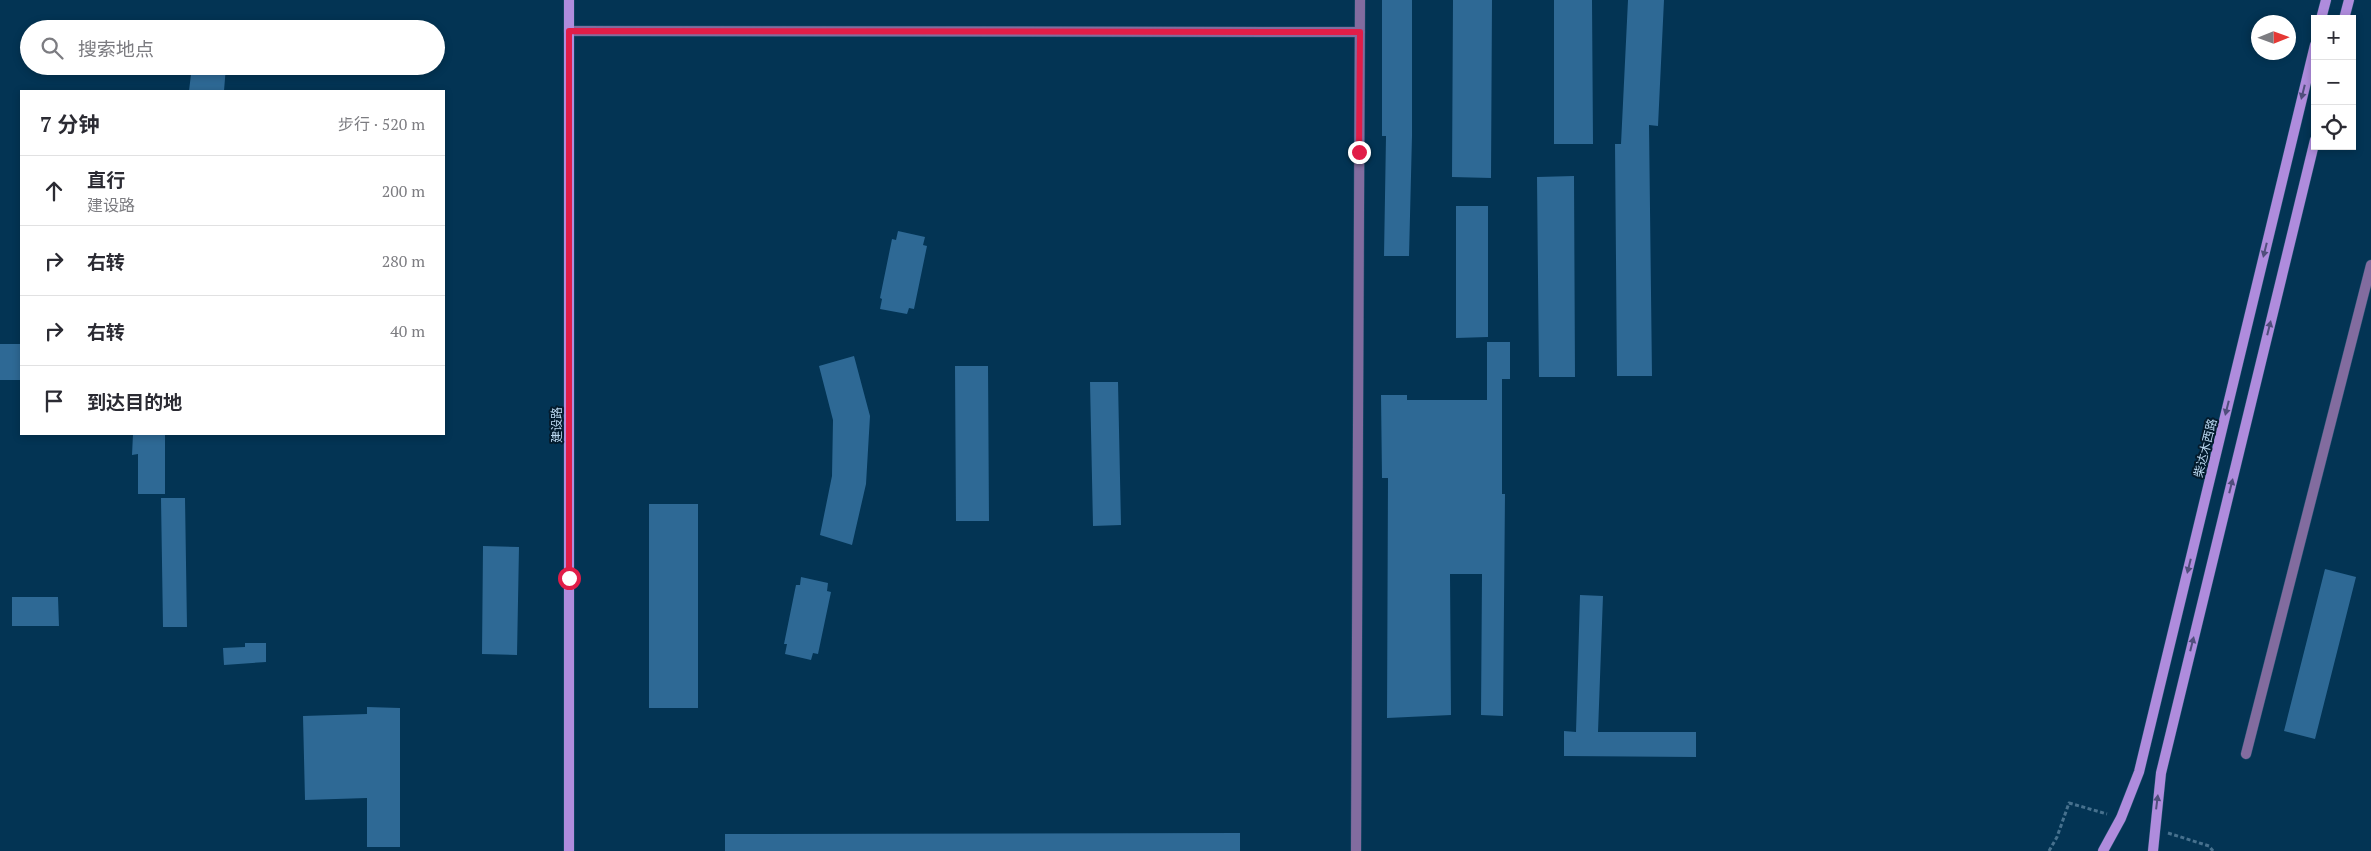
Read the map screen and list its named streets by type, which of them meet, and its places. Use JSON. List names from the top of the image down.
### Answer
{
  "streets": {
    "main road": ["建设路", "柴达木西路"]
  },
  "north": "right",
  "page": {
    "map_buttons": ["+", "−"],
    "search": "搜索地点",
    "heading": ["7 分钟", "步行 · 520 m"],
    "list": [
      ["直行", "建设路", "200 m"],
      ["右转", "280 m"],
      ["右转", "40 m"],
      "到达目的地"
    ]
  }
}
